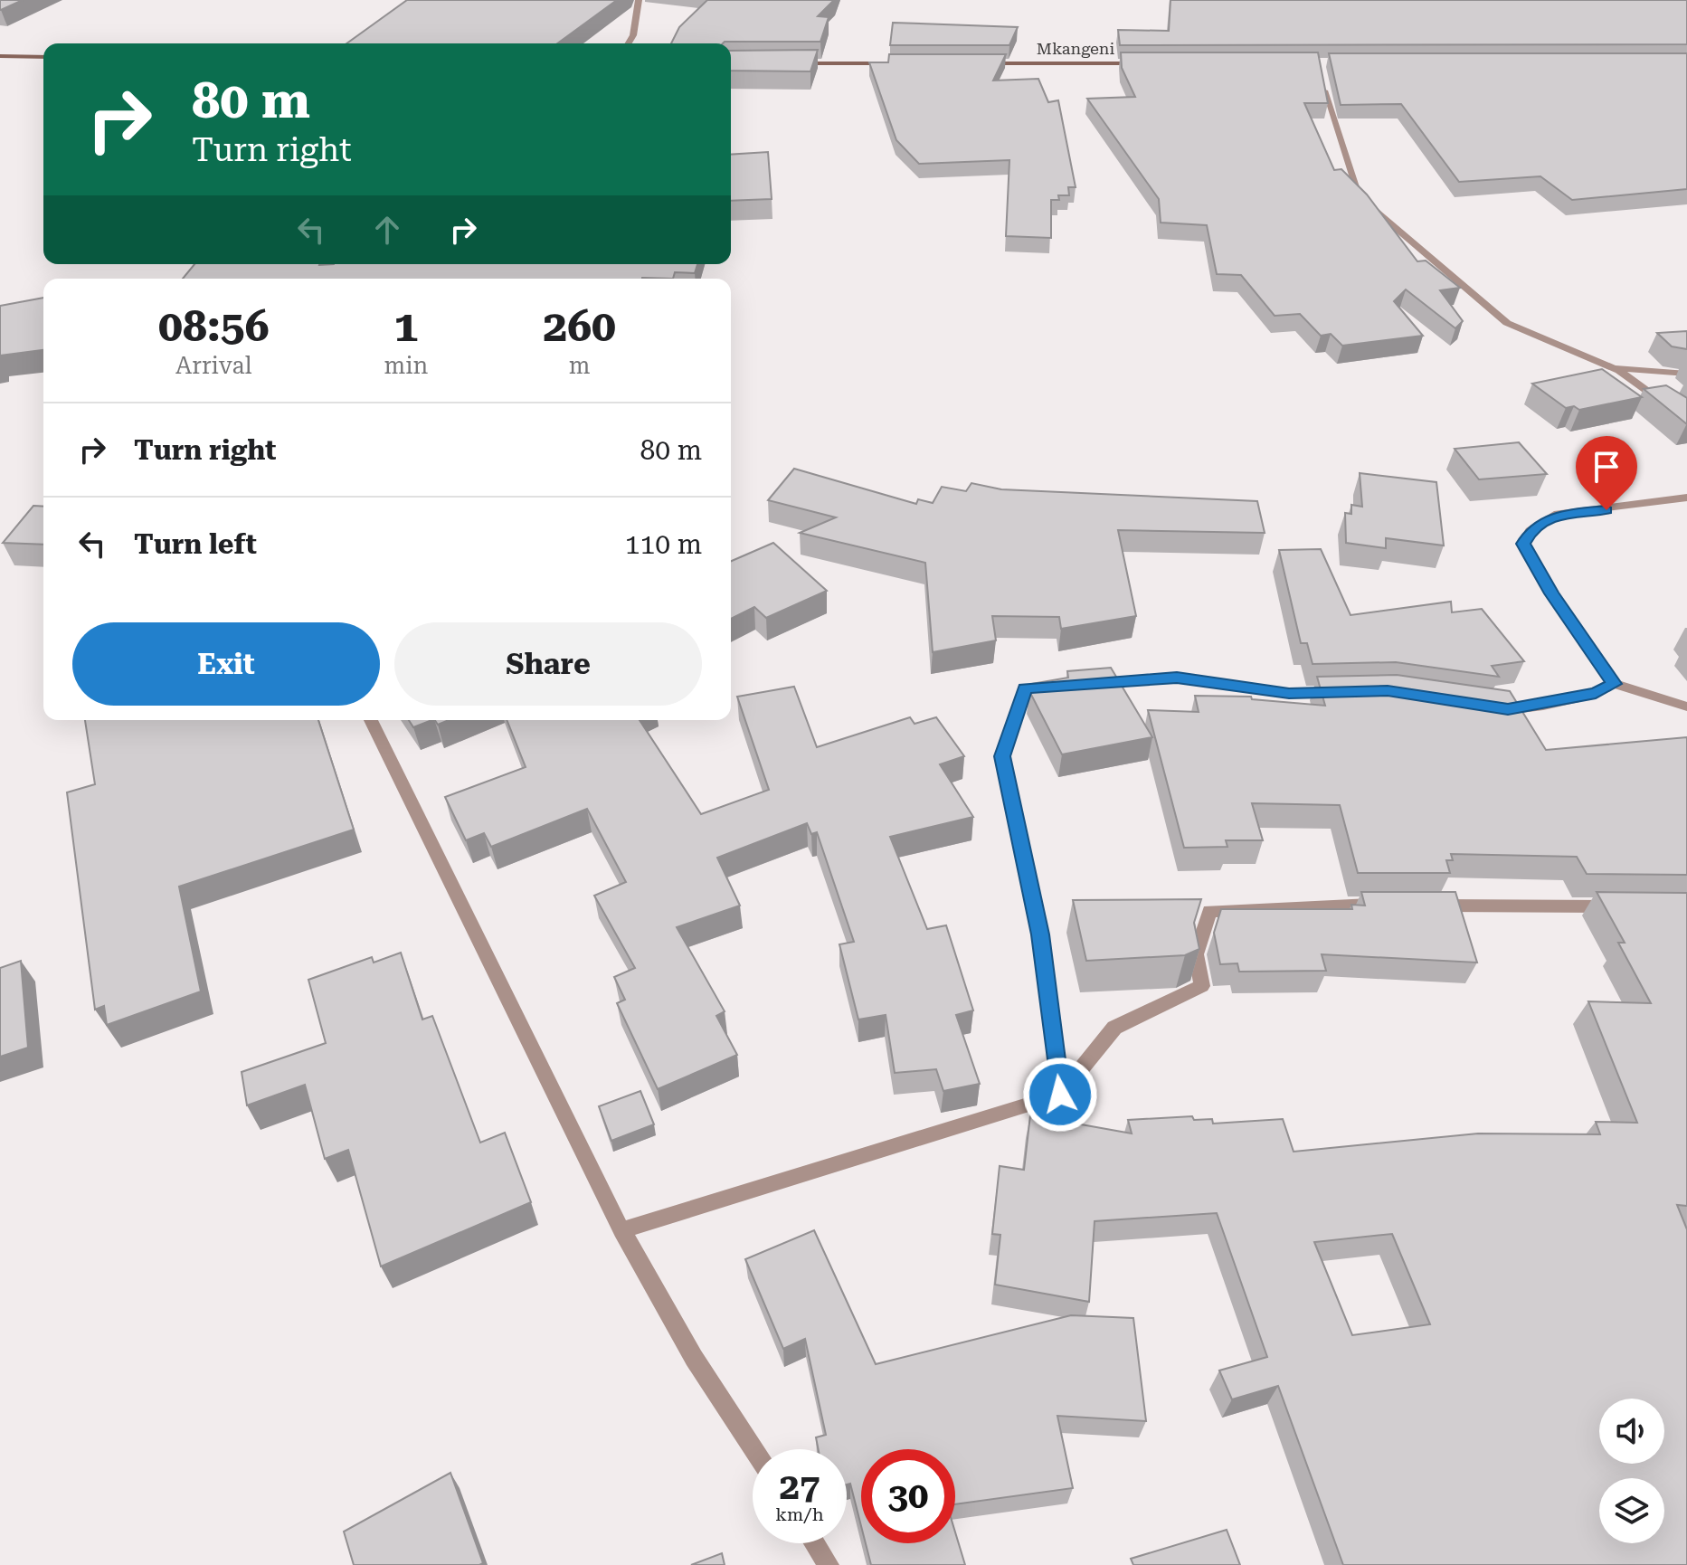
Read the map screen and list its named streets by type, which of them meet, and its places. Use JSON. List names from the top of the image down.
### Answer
{
  "streets": {
    "street": ["Mkangeni"]
  },
  "page": {
    "turn": ["80 m", "Turn right"],
    "eta": [
      "08:56",
      "Arrival",
      "1",
      "min",
      "260",
      "m"
    ],
    "list": [
      {
        "name": "Turn right",
        "value": "80 m"
      },
      {
        "name": "Turn left",
        "value": "110 m"
      }
    ],
    "buttons": ["Exit", "Share"],
    "speed": "27 km/h",
    "limit": "30"
  }
}
